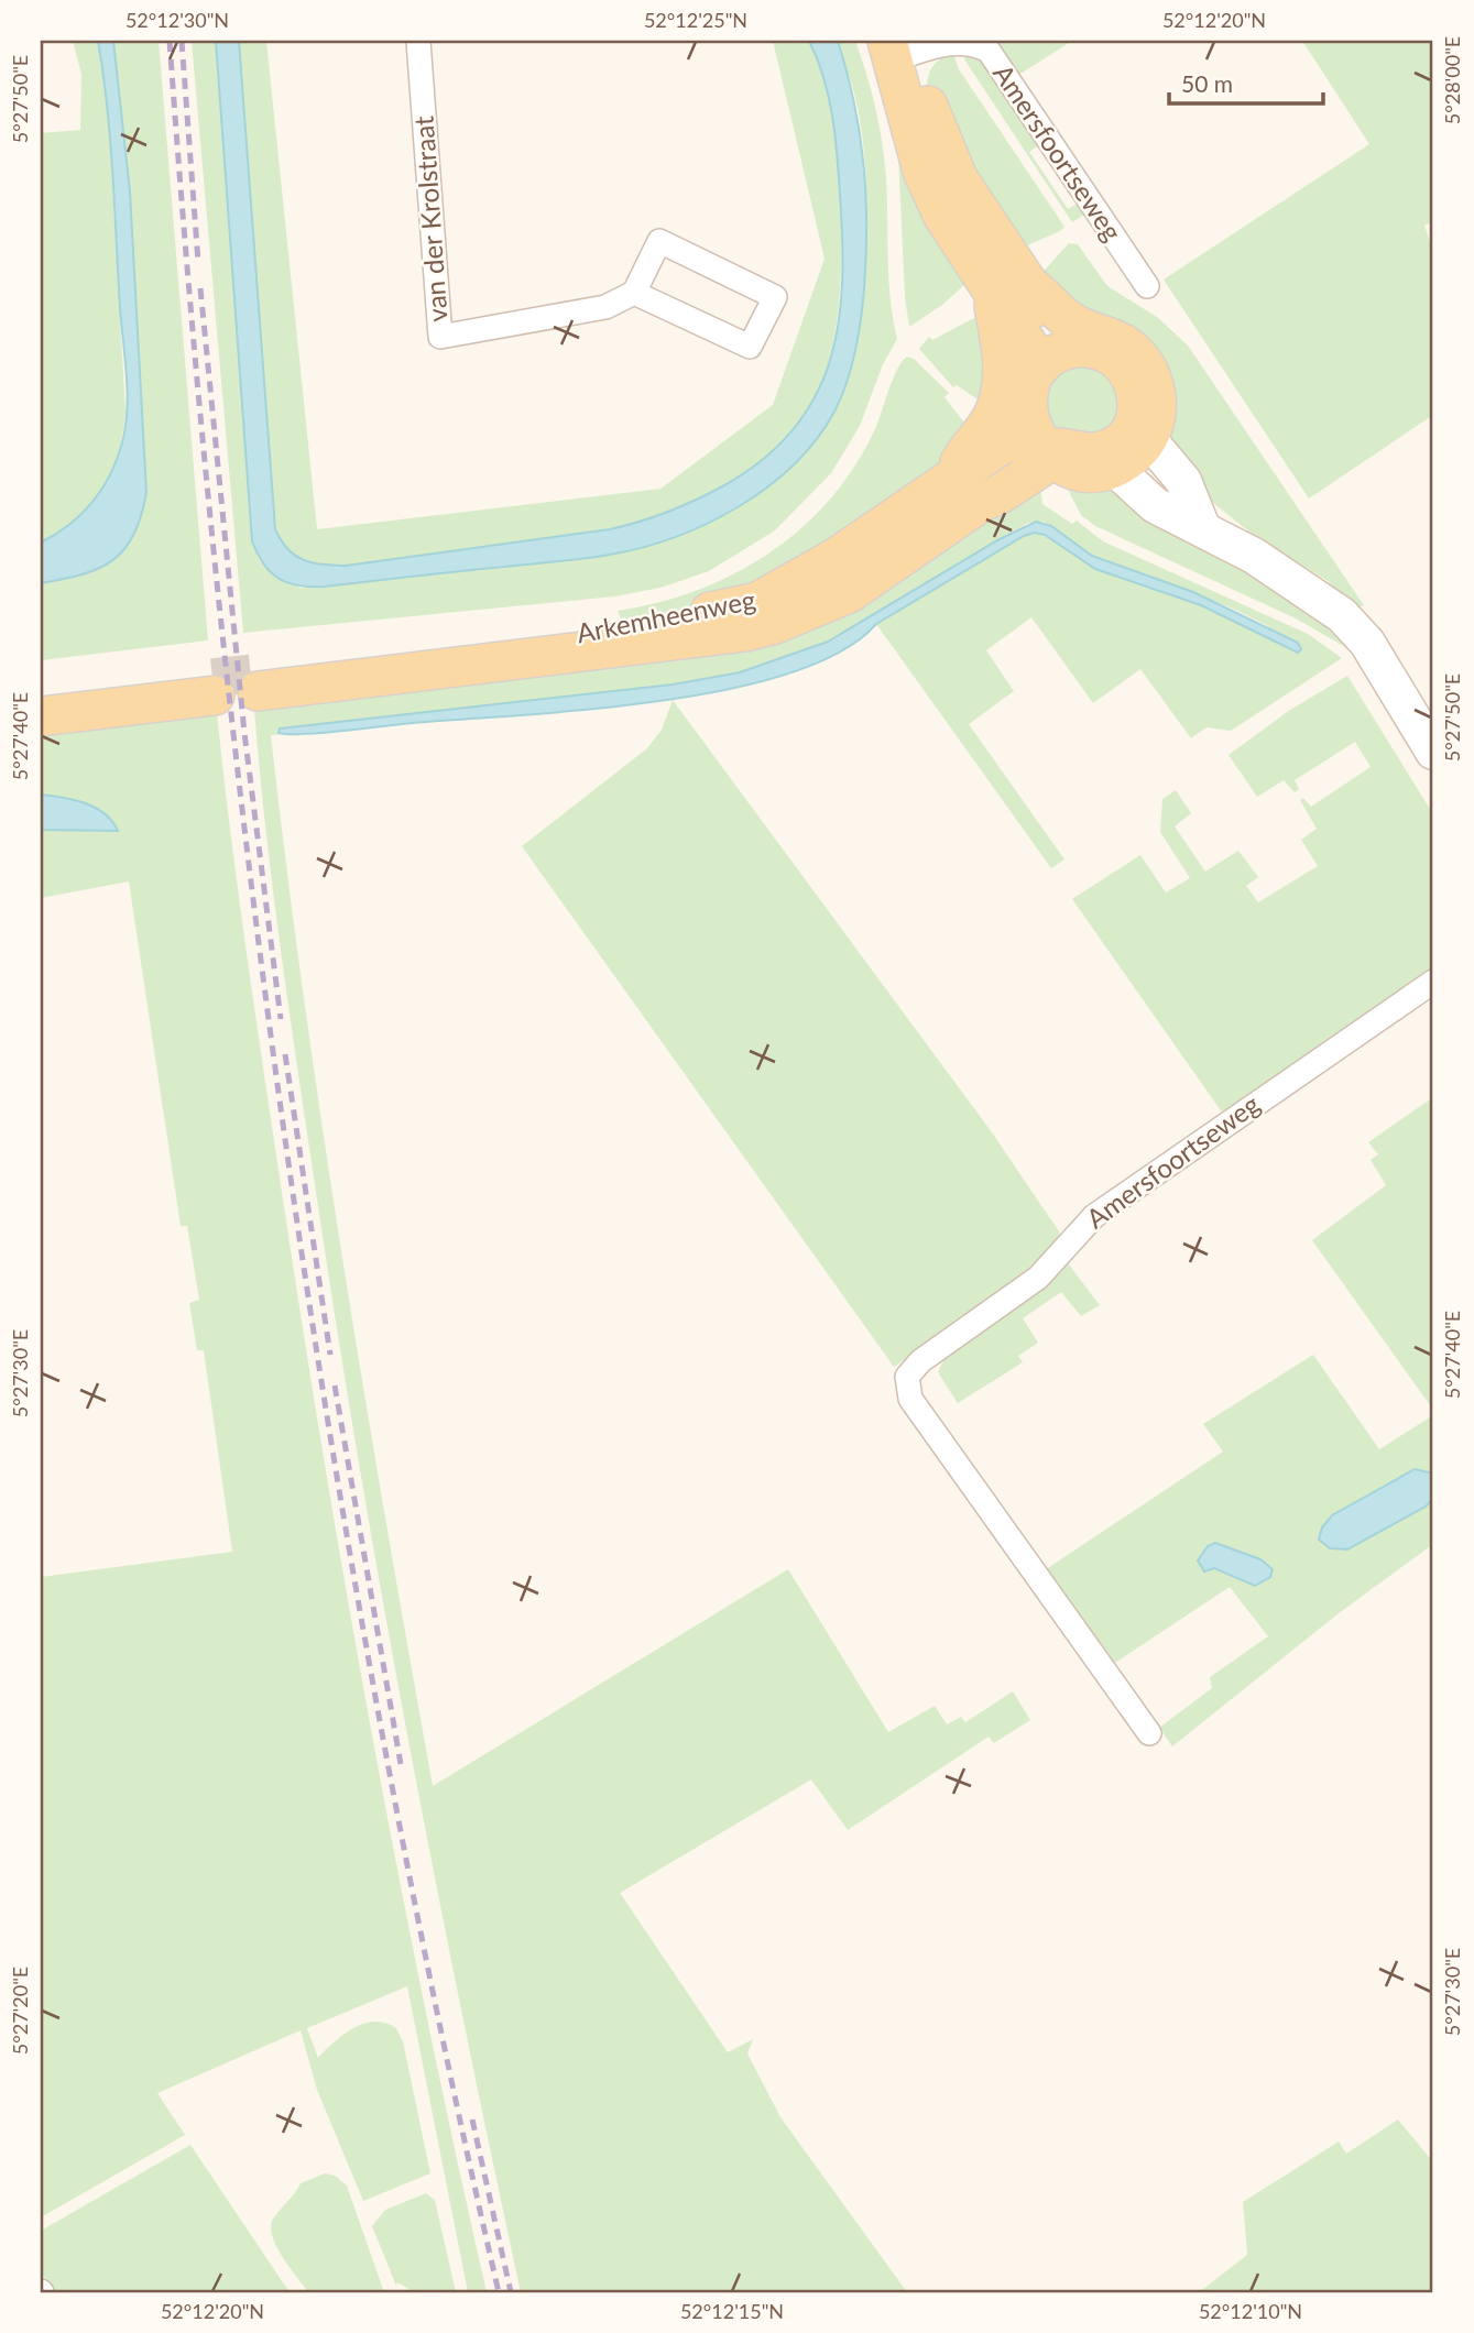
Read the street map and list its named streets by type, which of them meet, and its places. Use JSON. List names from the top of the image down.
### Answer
{
  "streets": {
    "main road": ["Arkemheenweg"],
    "street": ["Amersfoortseweg", "van der Krolstraat"]
  },
  "scale_bar": "50 m",
  "coordinates": [
    "52°12'30\"N",
    "52°12'25\"N",
    "52°12'20\"N",
    "5°28'00\"E",
    "5°27'50\"E",
    "5°27'40\"E",
    "5°27'30\"E",
    "5°27'20\"E",
    "52°12'15\"N",
    "52°12'10\"N"
  ]
}
